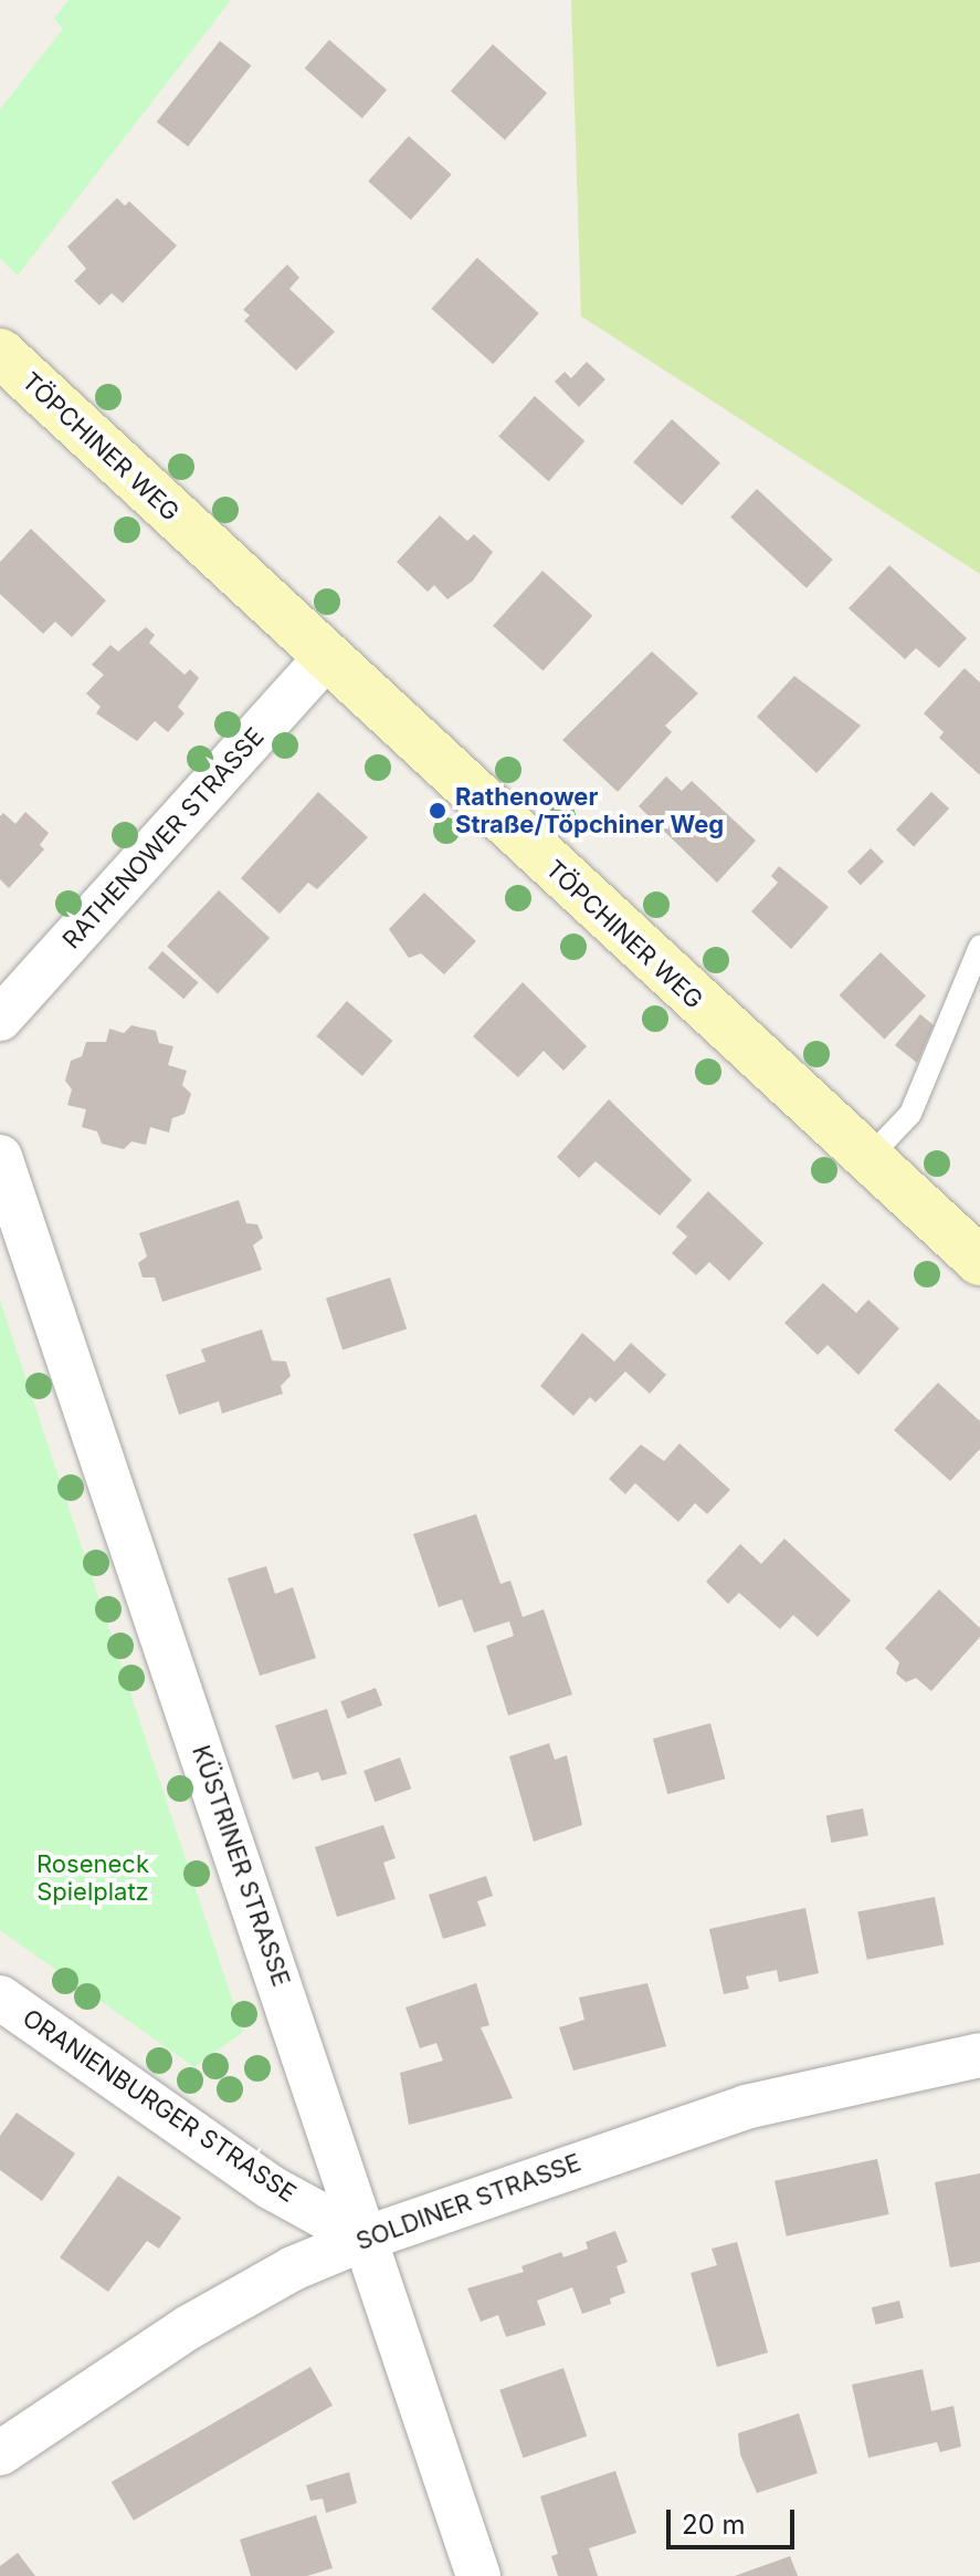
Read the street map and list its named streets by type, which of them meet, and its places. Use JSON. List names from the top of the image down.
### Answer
{
  "streets": {
    "street": [
      "TÖPCHINER WEG",
      "RATHENOWER STRASSE",
      "KÜSTRINER STRASSE",
      "ORANIENBURGER STRASSE",
      "SOLDINER STRASSE"
    ]
  },
  "crossings": [
    ["TÖPCHINER WEG", "RATHENOWER STRASSE"],
    ["KÜSTRINER STRASSE", "ORANIENBURGER STRASSE"],
    ["KÜSTRINER STRASSE", "SOLDINER STRASSE"],
    ["ORANIENBURGER STRASSE", "SOLDINER STRASSE"]
  ],
  "parks": ["Roseneck Spielplatz"],
  "places": ["Rathenower Straße/Töpchiner Weg"],
  "scale_bar": "20 m"
}
